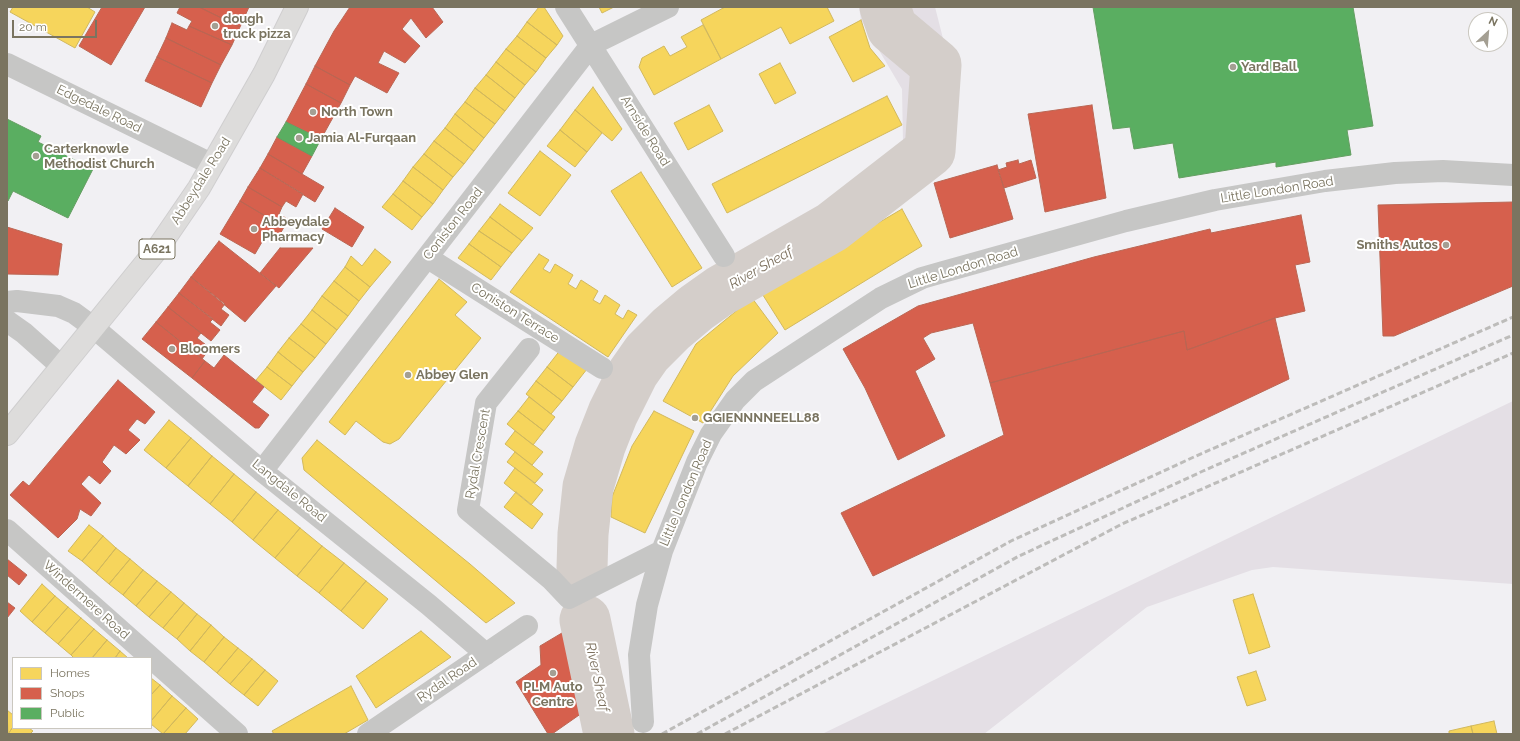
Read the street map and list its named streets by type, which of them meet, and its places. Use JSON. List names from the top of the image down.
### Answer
{
  "streets": {
    "main road": ["Abbeydale Road", "A621"],
    "street": [
      "Edgedale Road",
      "Arnside Road",
      "Little London Road",
      "Coniston Road",
      "Coniston Terrace",
      "Rydal Crescent",
      "Langdale Road",
      "Windermere Road",
      "Rydal Road"
    ]
  },
  "crossings": [
    ["Edgedale Road", "Abbeydale Road"],
    ["Arnside Road", "Coniston Road"],
    ["Abbeydale Road", "Langdale Road"],
    ["Little London Road", "Rydal Crescent"],
    ["Coniston Road", "Coniston Terrace"],
    ["Coniston Road", "Langdale Road"],
    ["Langdale Road", "Rydal Road"]
  ],
  "water": ["River Sheaf"],
  "places": [
    "dough truck pizza",
    "Yard Ball",
    "North Town",
    "Jamia Al-Furqaan",
    "Carterknowle Methodist Church",
    "Abbeydale Pharmacy",
    "Smiths Autos",
    "Bloomers",
    "Abbey Glen",
    "GGIENNNNEELL88",
    "PLM Auto Centre"
  ],
  "legend": ["Homes", "Shops", "Public"],
  "scale_bar": "20 m",
  "north": "top right"
}
